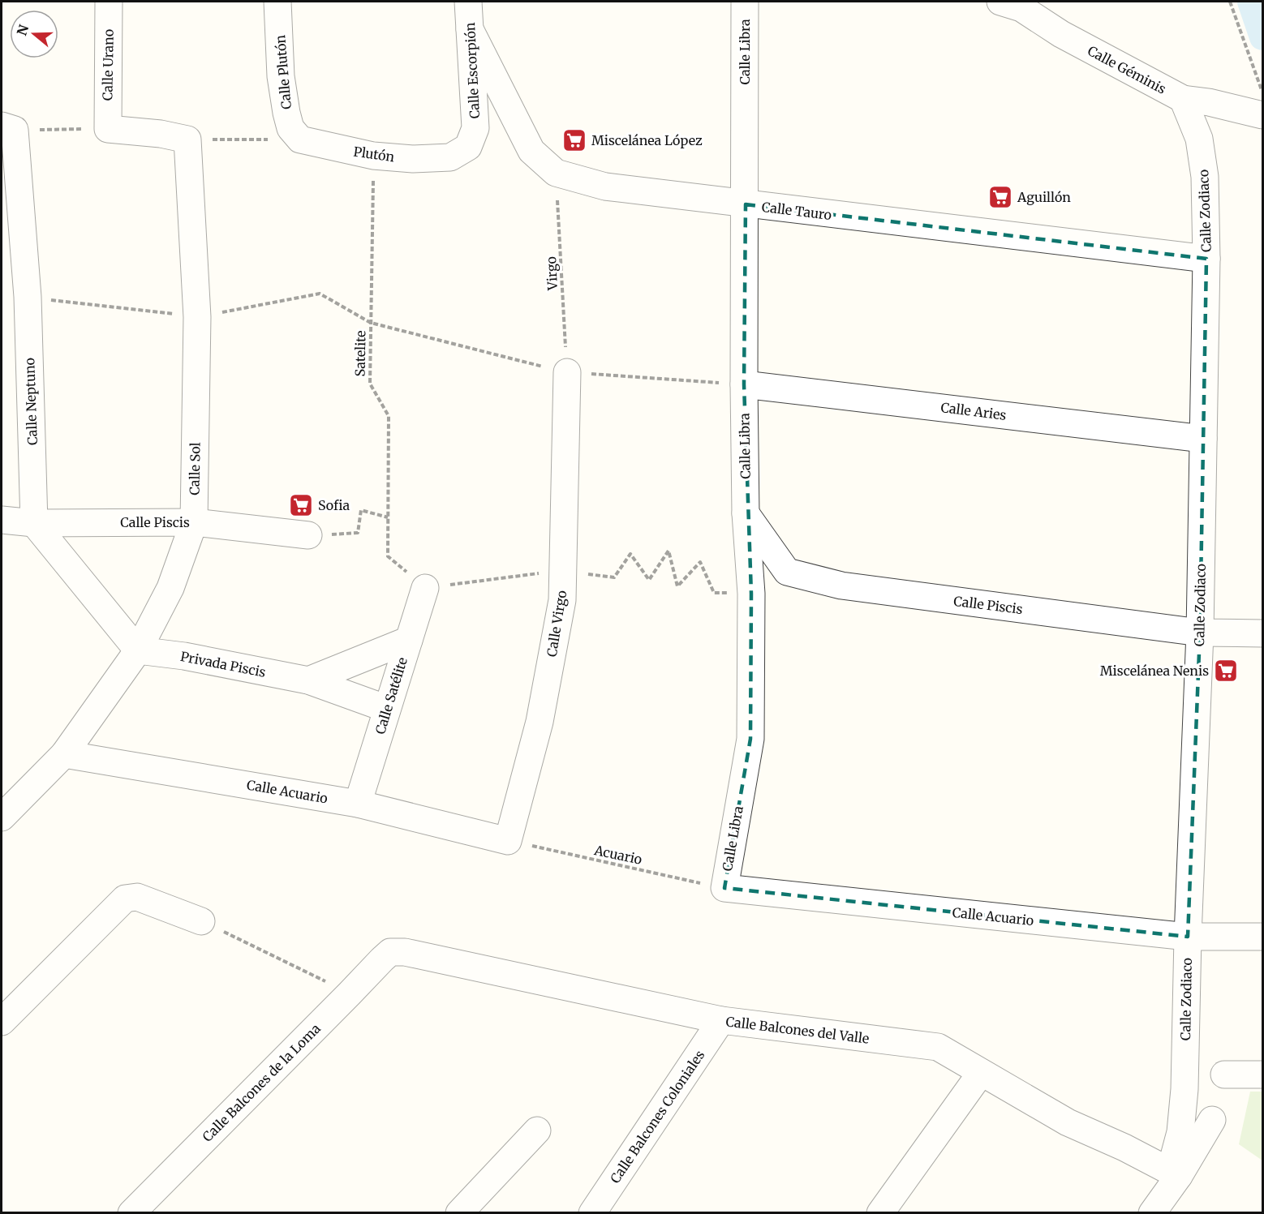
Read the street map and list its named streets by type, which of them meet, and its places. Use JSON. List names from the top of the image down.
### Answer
{
  "streets": {
    "street": [
      "Calle Libra",
      "Calle Urano",
      "Calle Géminis",
      "Calle Escorpión",
      "Calle Plutón",
      "Plutón",
      "Calle Tauro",
      "Calle Zodiaco",
      "Calle Neptuno",
      "Calle Aries",
      "Calle Sol",
      "Calle Piscis",
      "Calle Virgo",
      "Privada Piscis",
      "Calle Satélite",
      "Calle Acuario",
      "Calle Balcones del Valle",
      "Calle Balcones de la Loma",
      "Calle Balcones Coloniales"
    ],
    "path": ["Virgo", "Satelite", "Acuario"]
  },
  "crossings": [
    ["Calle Libra", "Calle Tauro"],
    ["Calle Libra", "Calle Aries"],
    ["Calle Libra", "Calle Piscis"],
    ["Calle Libra", "Calle Acuario"],
    ["Calle Libra", "Acuario"],
    ["Calle Géminis", "Calle Zodiaco"],
    ["Calle Escorpión", "Plutón"],
    ["Calle Escorpión", "Calle Tauro"],
    ["Calle Plutón", "Plutón"],
    ["Plutón", "Satelite"],
    ["Calle Tauro", "Calle Zodiaco"],
    ["Calle Tauro", "Virgo"],
    ["Calle Zodiaco", "Calle Aries"],
    ["Calle Zodiaco", "Calle Piscis"],
    ["Calle Zodiaco", "Calle Acuario"],
    ["Calle Zodiaco", "Calle Balcones del Valle"],
    ["Virgo", "Calle Virgo"],
    ["Satelite", "Calle Satélite"],
    ["Calle Neptuno", "Calle Piscis"],
    ["Calle Sol", "Calle Piscis"],
    ["Calle Sol", "Privada Piscis"],
    ["Calle Sol", "Calle Acuario"],
    ["Calle Virgo", "Calle Acuario"],
    ["Calle Virgo", "Acuario"],
    ["Privada Piscis", "Calle Satélite"],
    ["Calle Satélite", "Calle Acuario"],
    ["Calle Acuario", "Acuario"],
    ["Calle Balcones del Valle", "Calle Balcones de la Loma"],
    ["Calle Balcones del Valle", "Calle Balcones Coloniales"]
  ],
  "places": {
    "supermarket": [
      "Miscelánea López",
      "Aguillón",
      "Sofia",
      "Miscelánea Nenis"
    ]
  },
  "north": "left"
}
